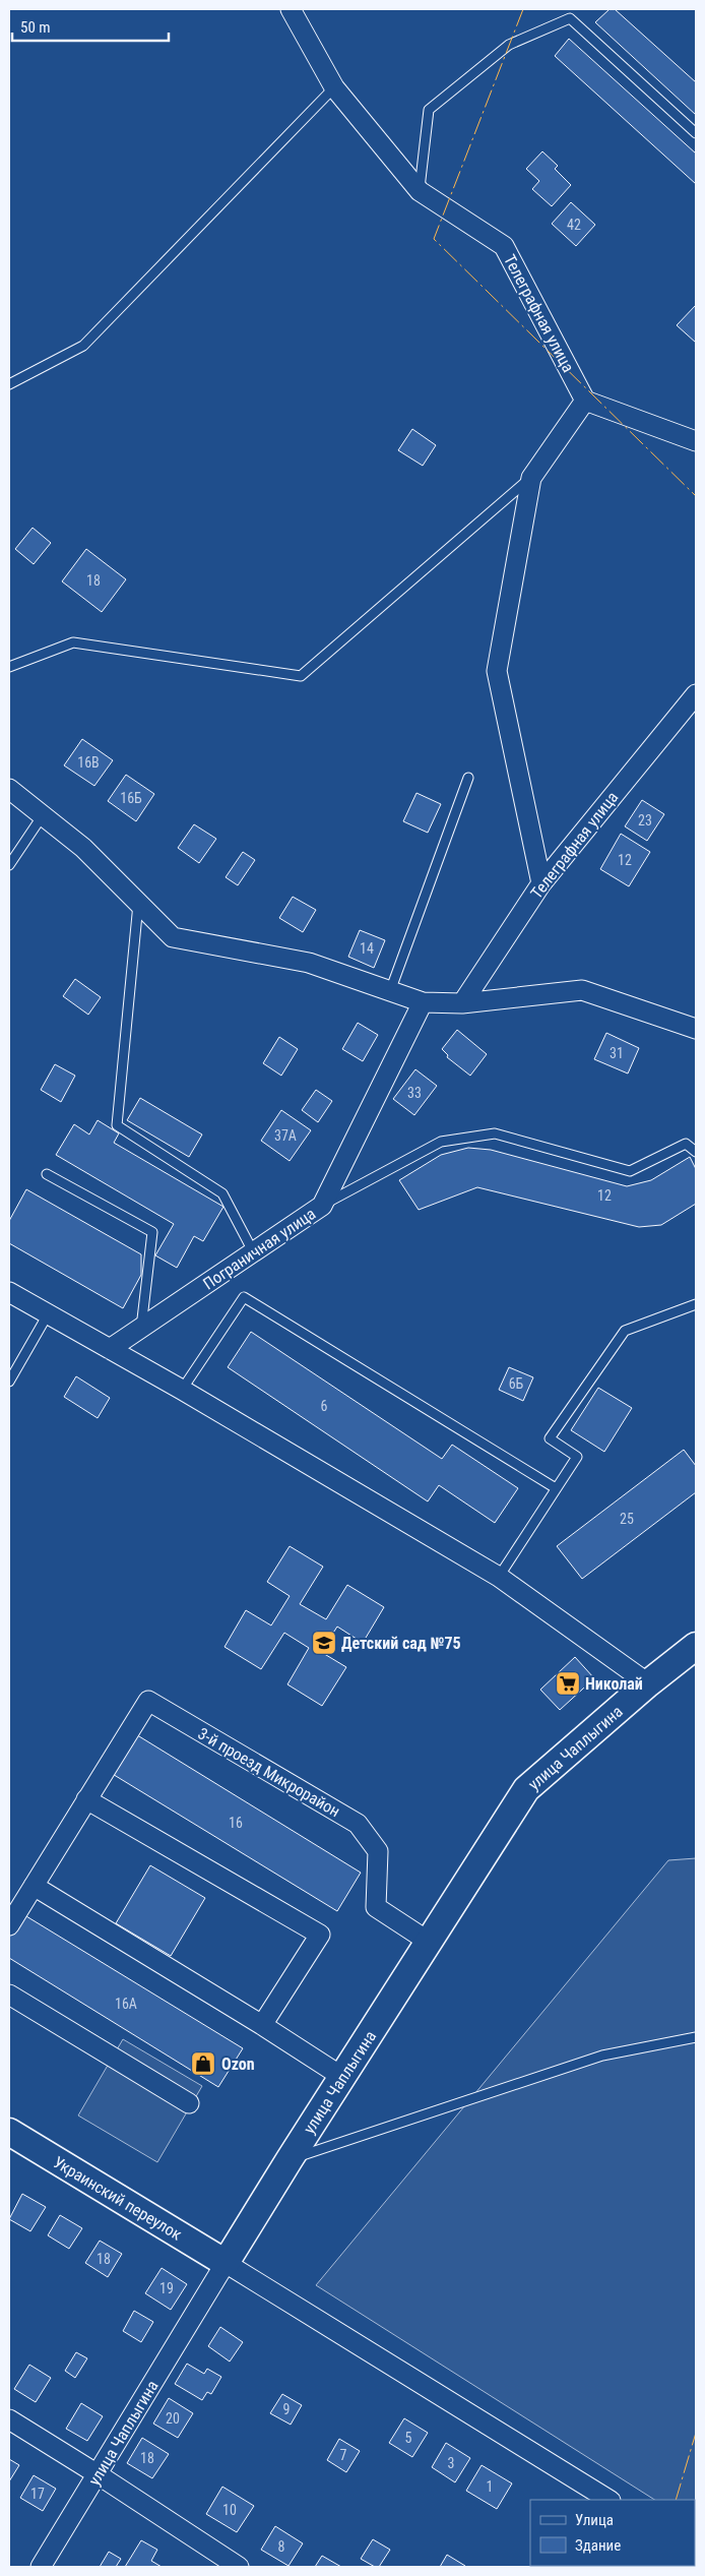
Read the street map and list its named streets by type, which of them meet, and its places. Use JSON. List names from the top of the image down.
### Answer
{
  "streets": {
    "main road": ["улица Чаплыгина", "Украинский переулок"],
    "street": ["Телеграфная улица", "Пограничная улица", "3-й проезд Микрорайон"]
  },
  "crossings": [
    ["улица Чаплыгина", "3-й проезд Микрорайон"],
    ["улица Чаплыгина", "Украинский переулок"]
  ],
  "places": {
    "school or university": ["Детский сад №75"],
    "supermarket": ["Николай"],
    "shop": ["Ozon"]
  },
  "house_numbers": [
    "42",
    "18",
    "16В",
    "16Б",
    "23",
    "12",
    "14",
    "31",
    "33",
    "37А",
    "12",
    "6Б",
    "6",
    "25",
    "16",
    "16А",
    "18",
    "19",
    "9",
    "20",
    "5",
    "7",
    "18",
    "3",
    "1",
    "17",
    "10",
    "8"
  ],
  "legend": ["Улица", "Здание"],
  "scale_bar": "50 m"
}
